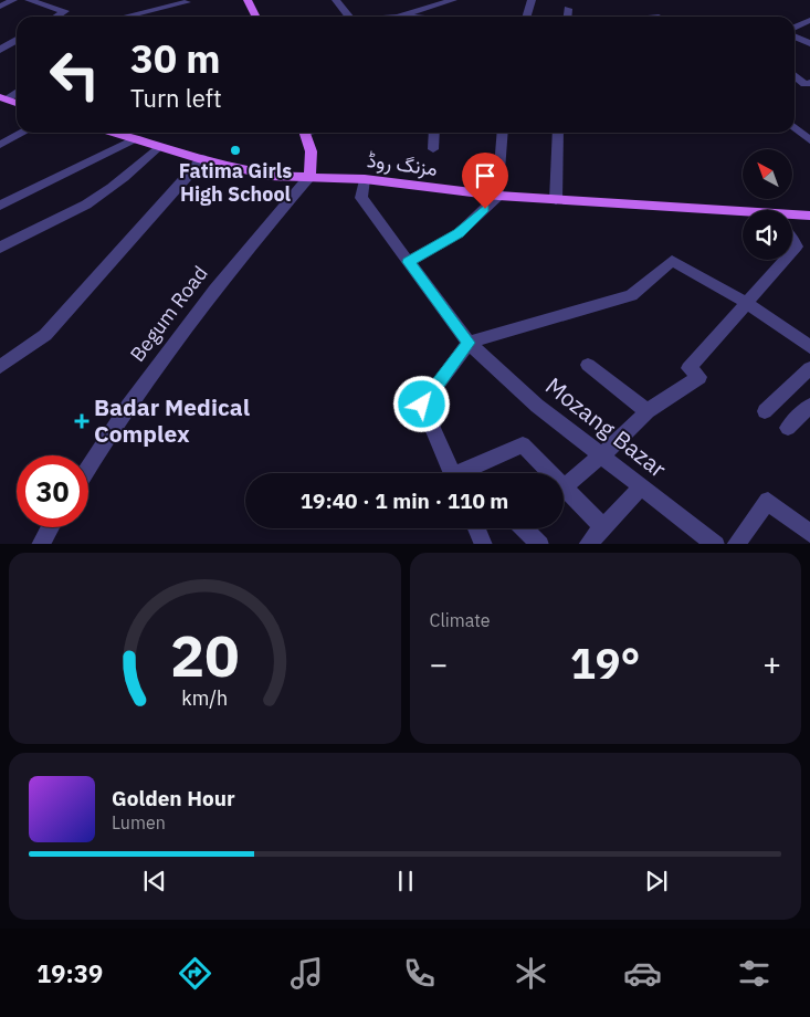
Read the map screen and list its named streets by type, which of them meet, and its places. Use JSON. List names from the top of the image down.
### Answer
{
  "streets": {
    "main road": ["مزنگ روڈ"],
    "street": ["Begum Road", "Mozang Bazar"]
  },
  "crossings": [
    ["مزنگ روڈ", "Begum Road"],
    ["مزنگ روڈ", "Mozang Bazar"]
  ],
  "places": {
    "other": ["Fatima Girls High School"],
    "health": ["Badar Medical Complex"]
  },
  "north": "top left",
  "page": {
    "turn": ["30 m", "Turn left"],
    "limit": "30",
    "trip": "19:40 · 1 min · 110 m",
    "tile": "Climate",
    "heat": ["−", "19°", "+"],
    "song": ["Golden Hour", "Lumen"],
    "tabs": "19:39",
    "gauge": ["20", "km/h"]
  }
}
